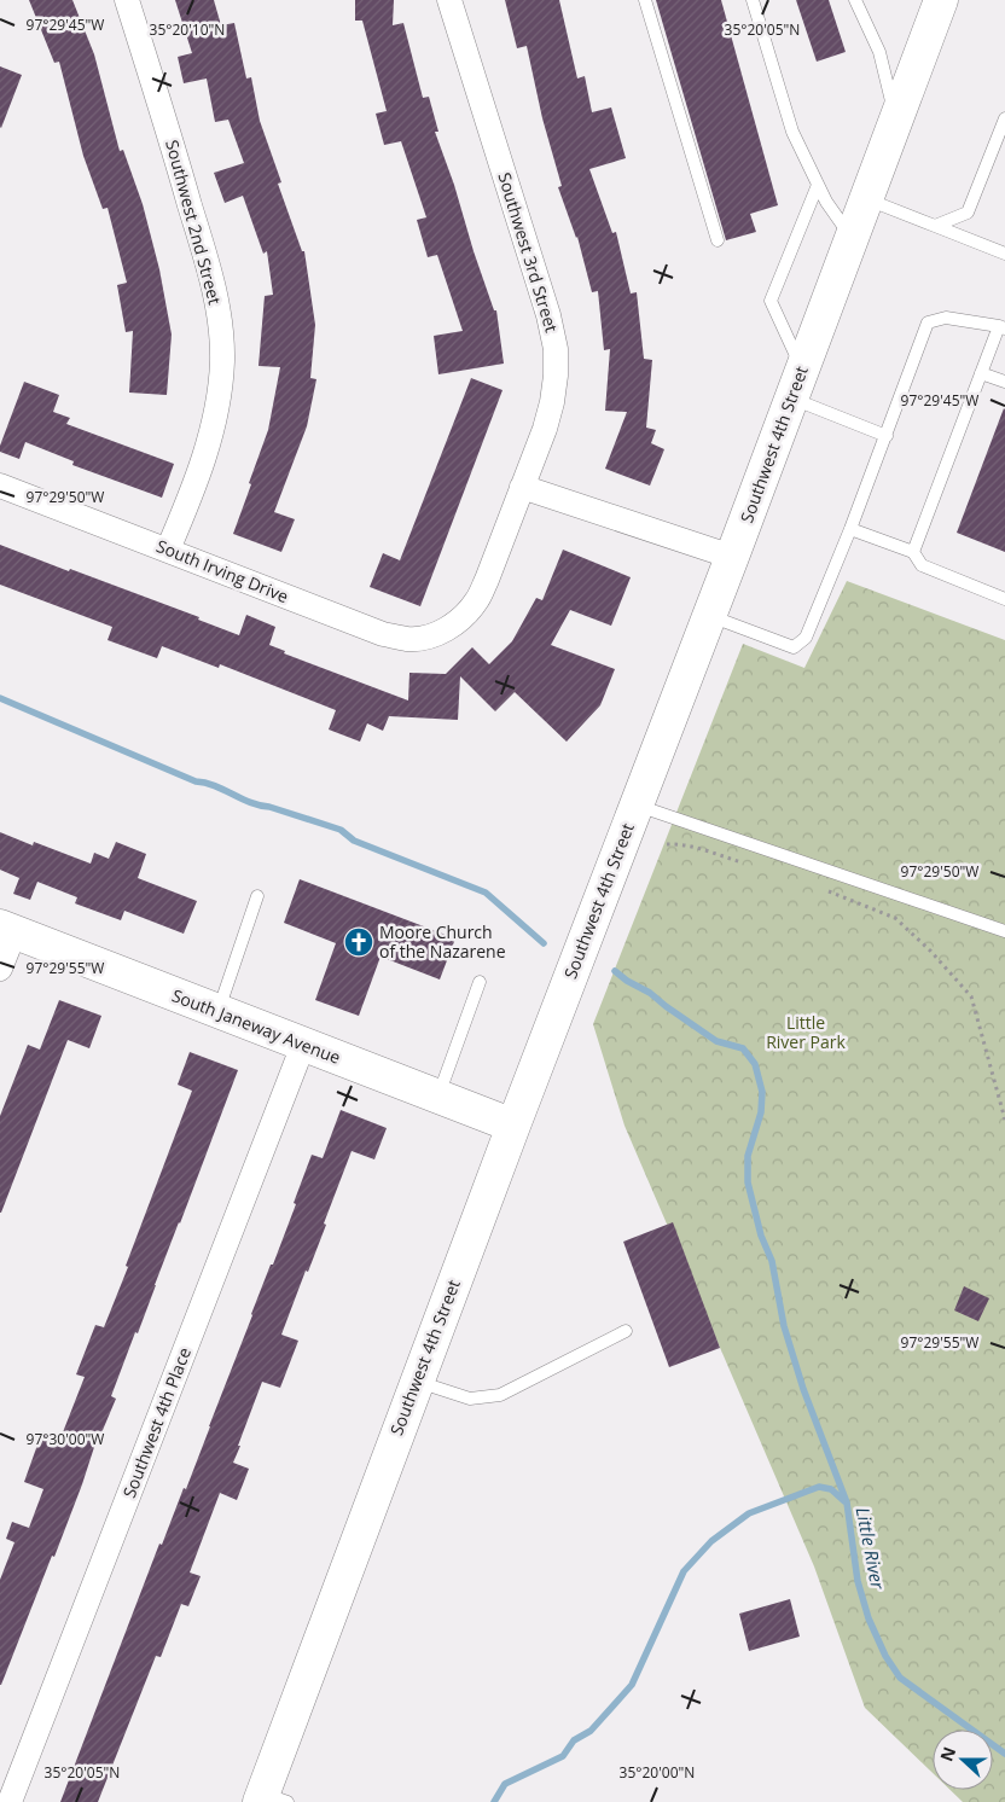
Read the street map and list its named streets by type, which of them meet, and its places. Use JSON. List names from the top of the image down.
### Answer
{
  "streets": {
    "main road": ["Southwest 4th Street", "South Janeway Avenue"],
    "street": [
      "Southwest 2nd Street",
      "Southwest 3rd Street",
      "South Irving Drive",
      "Southwest 4th Place"
    ]
  },
  "crossings": [
    ["Southwest 2nd Street", "South Irving Drive"],
    ["Southwest 3rd Street", "South Irving Drive"],
    ["Southwest 4th Street", "South Janeway Avenue"],
    ["South Janeway Avenue", "Southwest 4th Place"]
  ],
  "water": ["Little River"],
  "parks": ["Little River Park"],
  "places": {
    "church": ["Moore Church of the Nazarene"]
  },
  "north": "left",
  "coordinates": [
    "97°29'45\"W",
    "35°20'10\"N",
    "35°20'05\"N",
    "97°29'50\"W",
    "97°29'55\"W",
    "97°30'00\"W",
    "35°20'00\"N"
  ]
}
